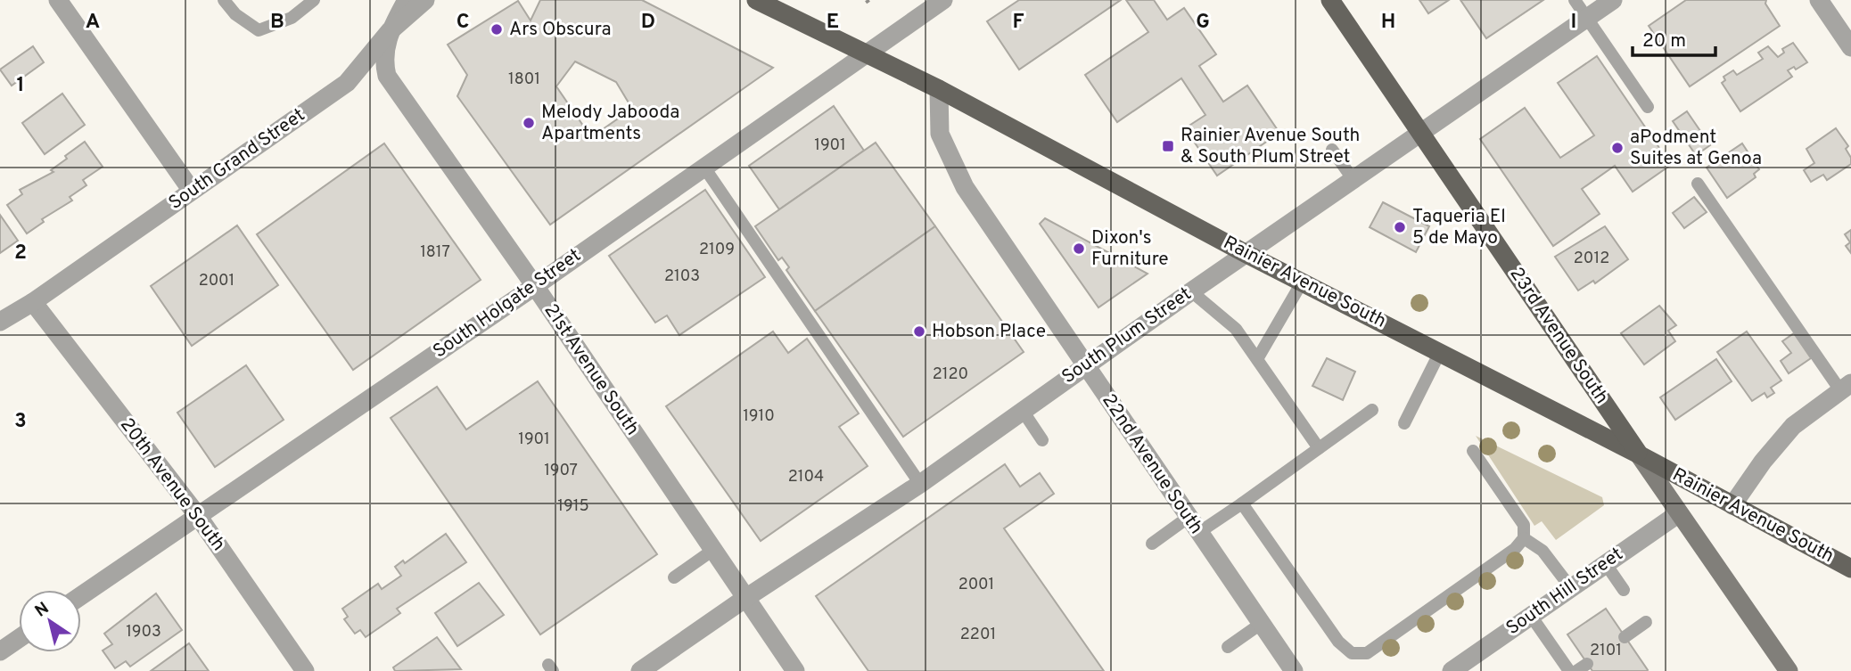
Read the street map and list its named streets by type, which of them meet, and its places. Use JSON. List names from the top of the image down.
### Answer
{
  "streets": {
    "main road": ["Rainier Avenue South", "23rd Avenue South"],
    "street": [
      "South Grand Street",
      "South Holgate Street",
      "South Plum Street",
      "21st Avenue South",
      "22nd Avenue South",
      "20th Avenue South",
      "South Hill Street"
    ]
  },
  "crossings": [
    ["South Grand Street", "21st Avenue South"],
    ["South Grand Street", "20th Avenue South"],
    ["Rainier Avenue South", "South Holgate Street"],
    ["Rainier Avenue South", "South Plum Street"],
    ["Rainier Avenue South", "23rd Avenue South"],
    ["Rainier Avenue South", "22nd Avenue South"],
    ["South Holgate Street", "21st Avenue South"],
    ["South Holgate Street", "20th Avenue South"],
    ["South Plum Street", "23rd Avenue South"],
    ["South Plum Street", "21st Avenue South"],
    ["South Plum Street", "22nd Avenue South"],
    ["23rd Avenue South", "South Hill Street"]
  ],
  "places": {
    "other": [
      "Ars Obscura",
      "Melody Jabooda Apartments",
      "aPodment Suites at Genoa",
      "Taqueria El 5 de Mayo",
      "Dixon's Furniture",
      "Hobson Place"
    ],
    "transit": ["Rainier Avenue South & South Plum Street"]
  },
  "house_numbers": [
    "1801",
    "1901",
    "2109",
    "1817",
    "2012",
    "2103",
    "2001",
    "2120",
    "1910",
    "1901",
    "1907",
    "2104",
    "1915",
    "2001",
    "1903",
    "2201",
    "2101"
  ],
  "scale_bar": "20 m",
  "north": "top left",
  "grid": {
    "columns": [
      "A",
      "B",
      "C",
      "D",
      "E",
      "F",
      "G",
      "H",
      "I"
    ],
    "rows": ["1", "2", "3"]
  }
}
